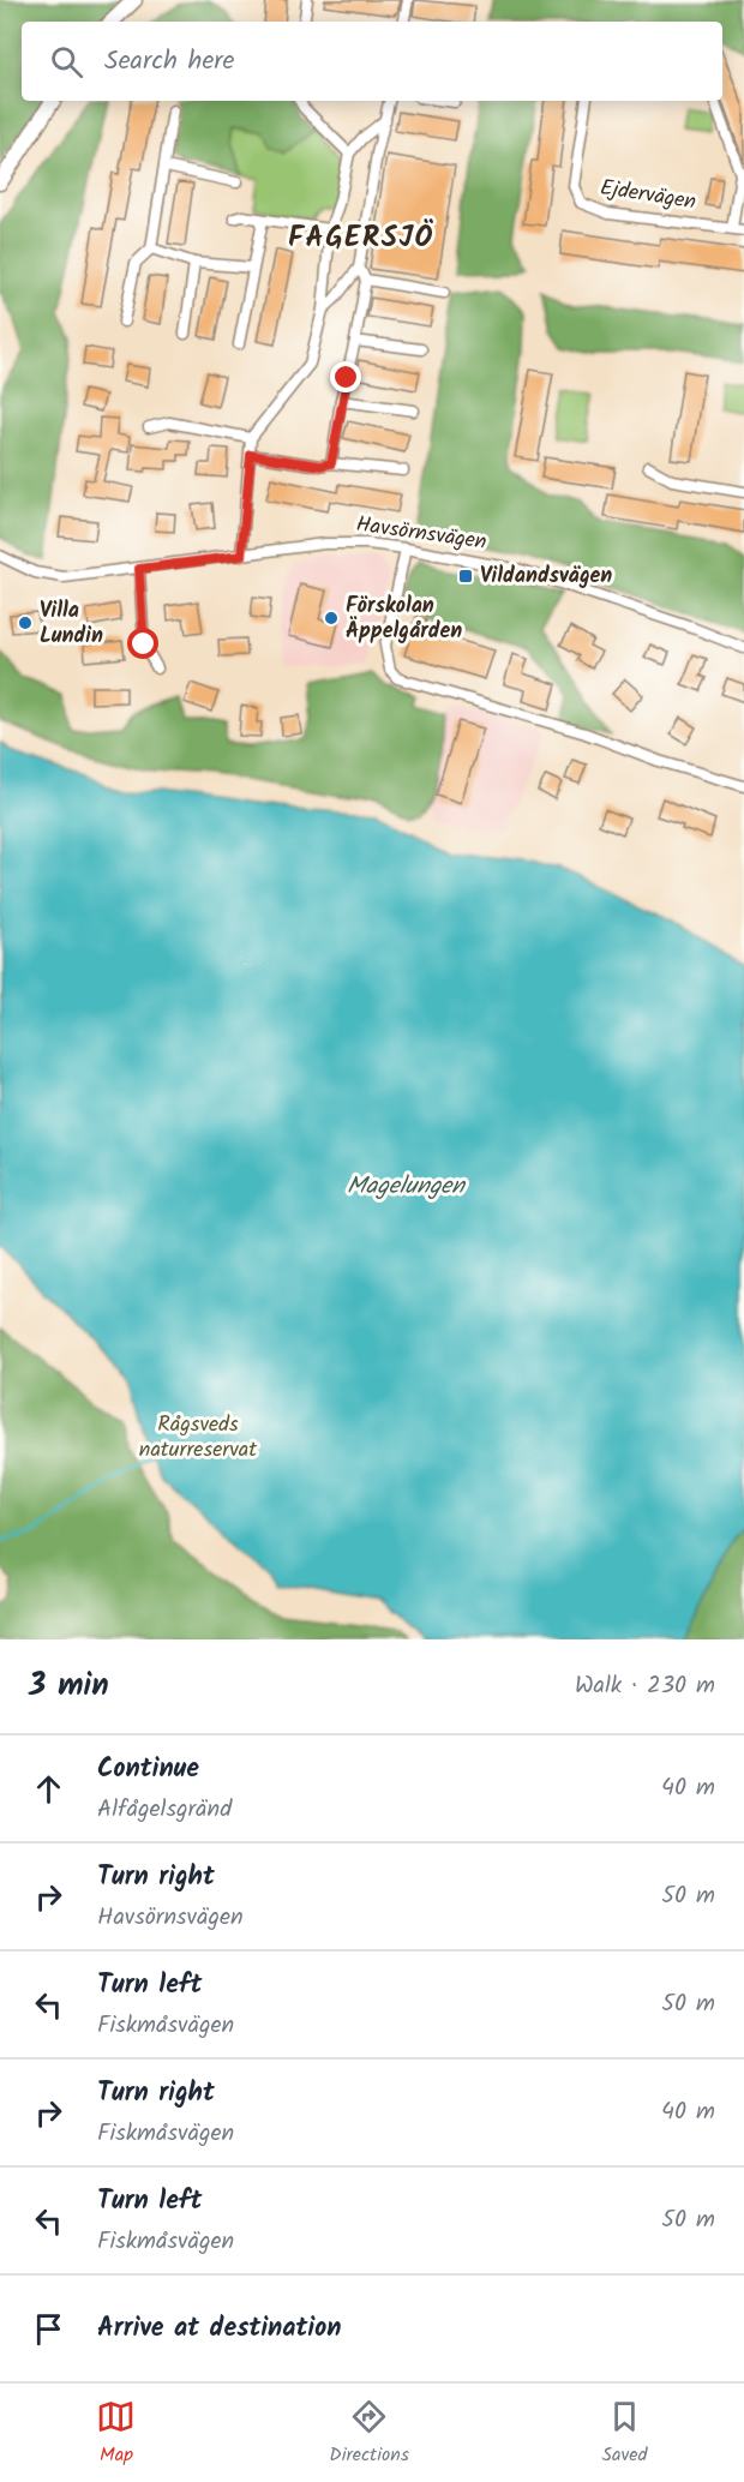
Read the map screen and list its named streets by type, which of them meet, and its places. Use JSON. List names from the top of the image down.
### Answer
{
  "streets": {
    "street": ["Ejdervägen", "Havsörnsvägen"]
  },
  "districts": ["FAGERSJÖ"],
  "water": ["Magelungen"],
  "parks": ["Rågsveds naturreservat"],
  "places": {
    "transit": ["Vildandsvägen"],
    "other": ["Förskolan Äppelgården", "Villa Lundin"]
  },
  "page": {
    "search": "Search here",
    "heading": ["3 min", "Walk · 230 m"],
    "list": [
      ["Continue", "Alfågelsgränd", "40 m"],
      ["Turn right", "Havsörnsvägen", "50 m"],
      ["Turn left", "Fiskmåsvägen", "50 m"],
      ["Turn right", "Fiskmåsvägen", "40 m"],
      ["Turn left", "Fiskmåsvägen", "50 m"],
      "Arrive at destination"
    ],
    "nav": ["Map", "Directions", "Saved"]
  }
}
